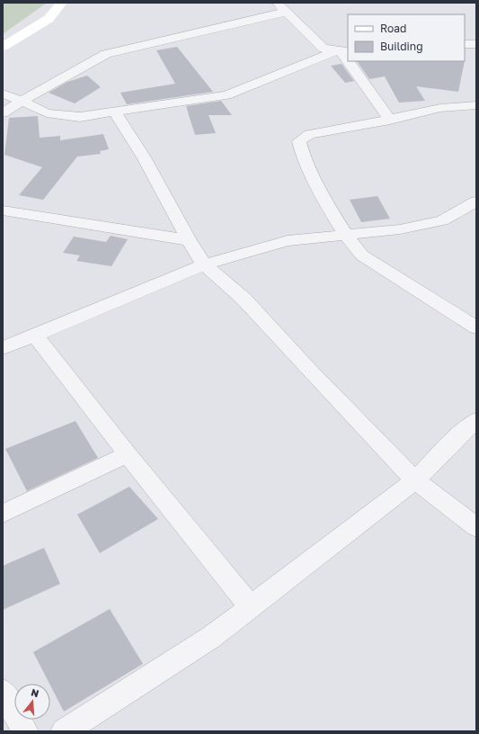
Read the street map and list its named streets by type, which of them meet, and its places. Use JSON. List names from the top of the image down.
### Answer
{
  "legend": ["Road", "Building"],
  "north": "top"
}
